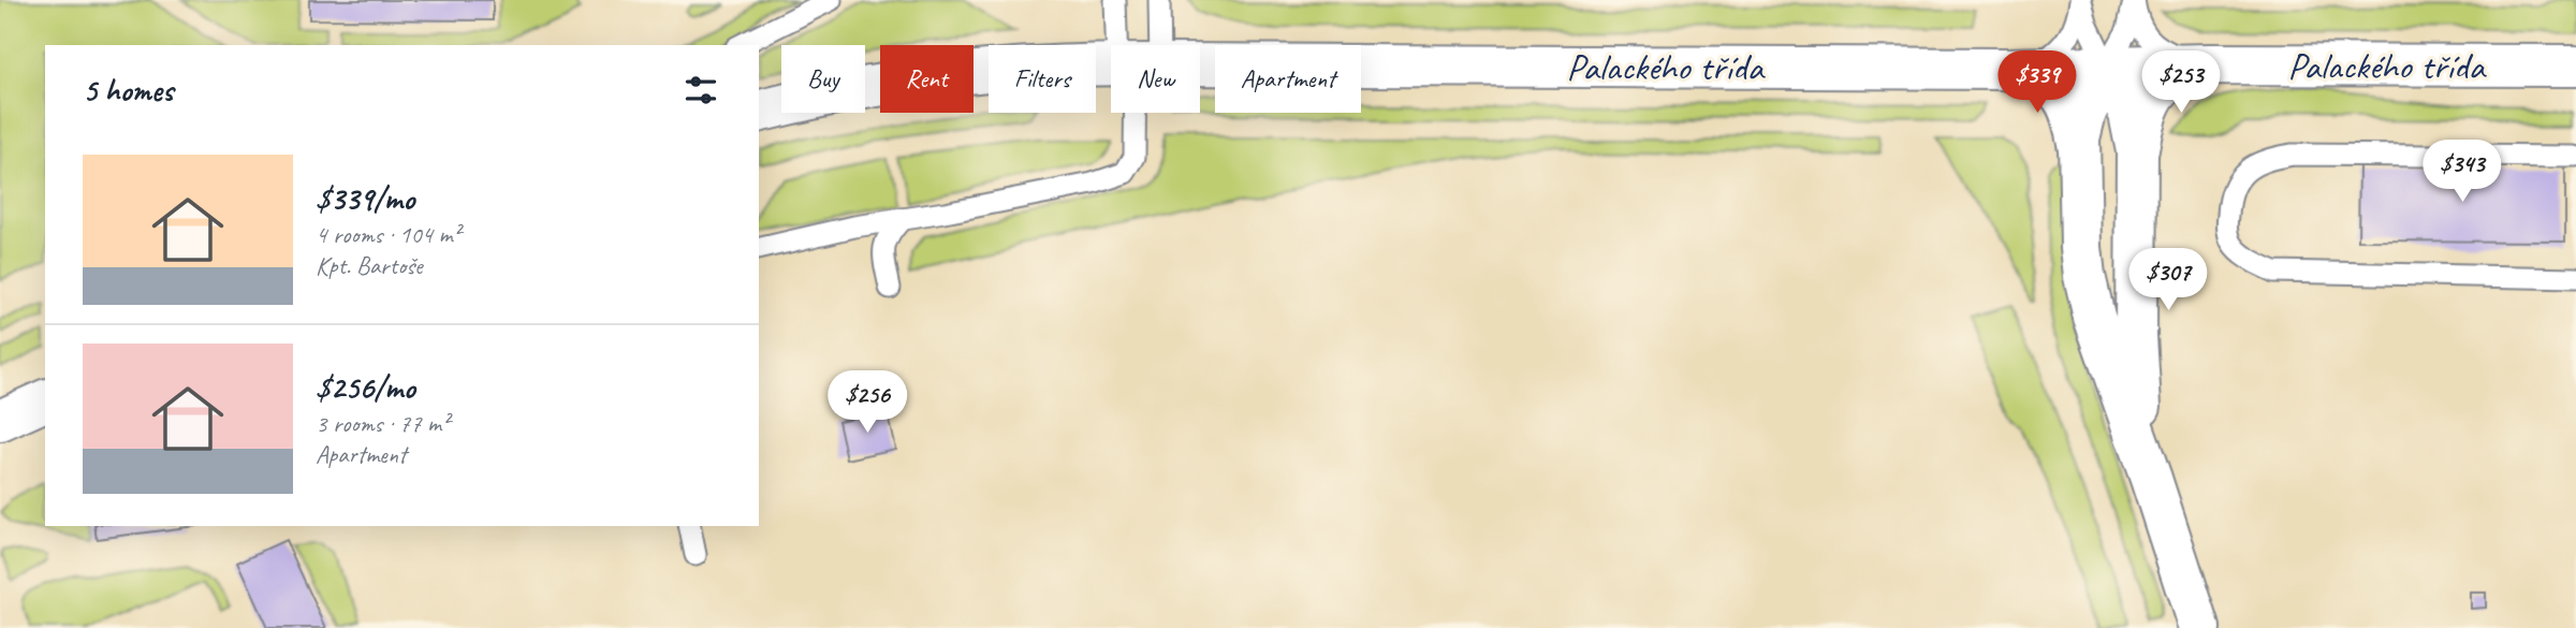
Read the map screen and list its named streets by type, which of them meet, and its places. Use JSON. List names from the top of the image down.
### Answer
{
  "streets": {
    "main road": ["Palackého třída"]
  },
  "page": {
    "chip": [
      "Buy",
      "Rent",
      "Filters",
      "New",
      "Apartment"
    ],
    "heading": "5 homes",
    "price": [
      "$339",
      "$253",
      "$343",
      "$307",
      "$256"
    ],
    "list": [
      {
        "name": "$339/mo",
        "note": "4 rooms · 104 m² · Kpt. Bartoše"
      },
      {
        "name": "$256/mo",
        "note": "3 rooms · 77 m² · Apartment"
      }
    ]
  }
}
